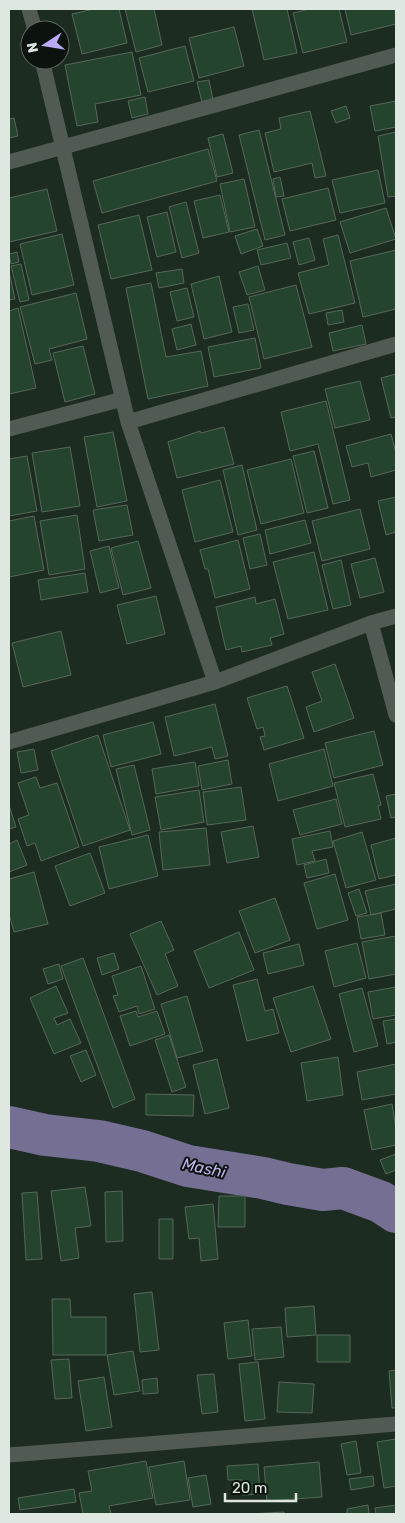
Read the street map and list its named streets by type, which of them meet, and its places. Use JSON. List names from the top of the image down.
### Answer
{
  "water": ["Mashi"],
  "scale_bar": "20 m",
  "north": "left"
}
